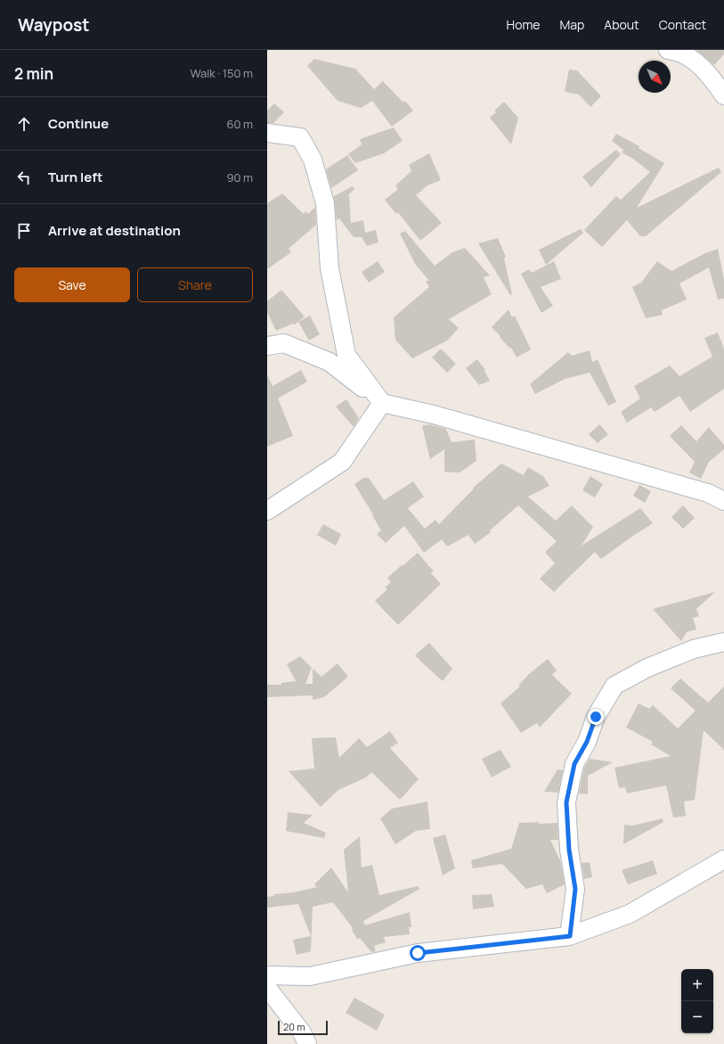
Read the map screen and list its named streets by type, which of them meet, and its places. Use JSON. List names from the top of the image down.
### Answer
{
  "scale_bar": "20 m",
  "north": "bottom right",
  "page": {
    "header": "Waypost",
    "nav": [
      "Home",
      "Map",
      "About",
      "Contact"
    ],
    "heading": ["2 min", "Walk · 150 m"],
    "list": [
      ["Continue", "60 m"],
      ["Turn left", "90 m"],
      "Arrive at destination"
    ],
    "buttons": ["Save", "Share"],
    "map_buttons": ["+", "−"],
    "scale": "20 m"
  }
}
